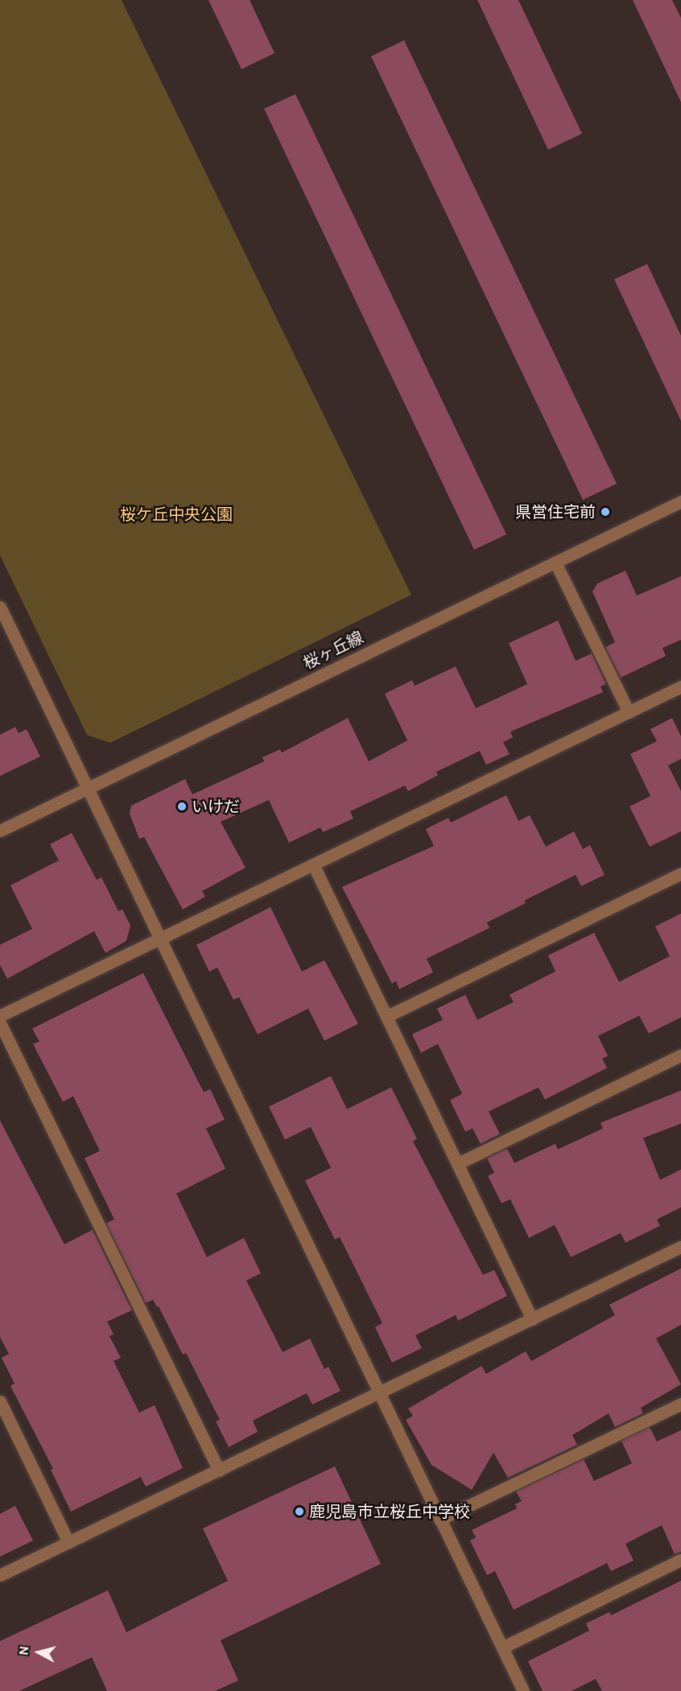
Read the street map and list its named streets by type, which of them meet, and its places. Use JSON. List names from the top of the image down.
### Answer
{
  "streets": {
    "street": ["桜ヶ丘線"]
  },
  "parks": ["桜ケ丘中央公園"],
  "places": ["県営住宅前", "いけだ", "鹿児島市立桜丘中学校"],
  "north": "left"
}
